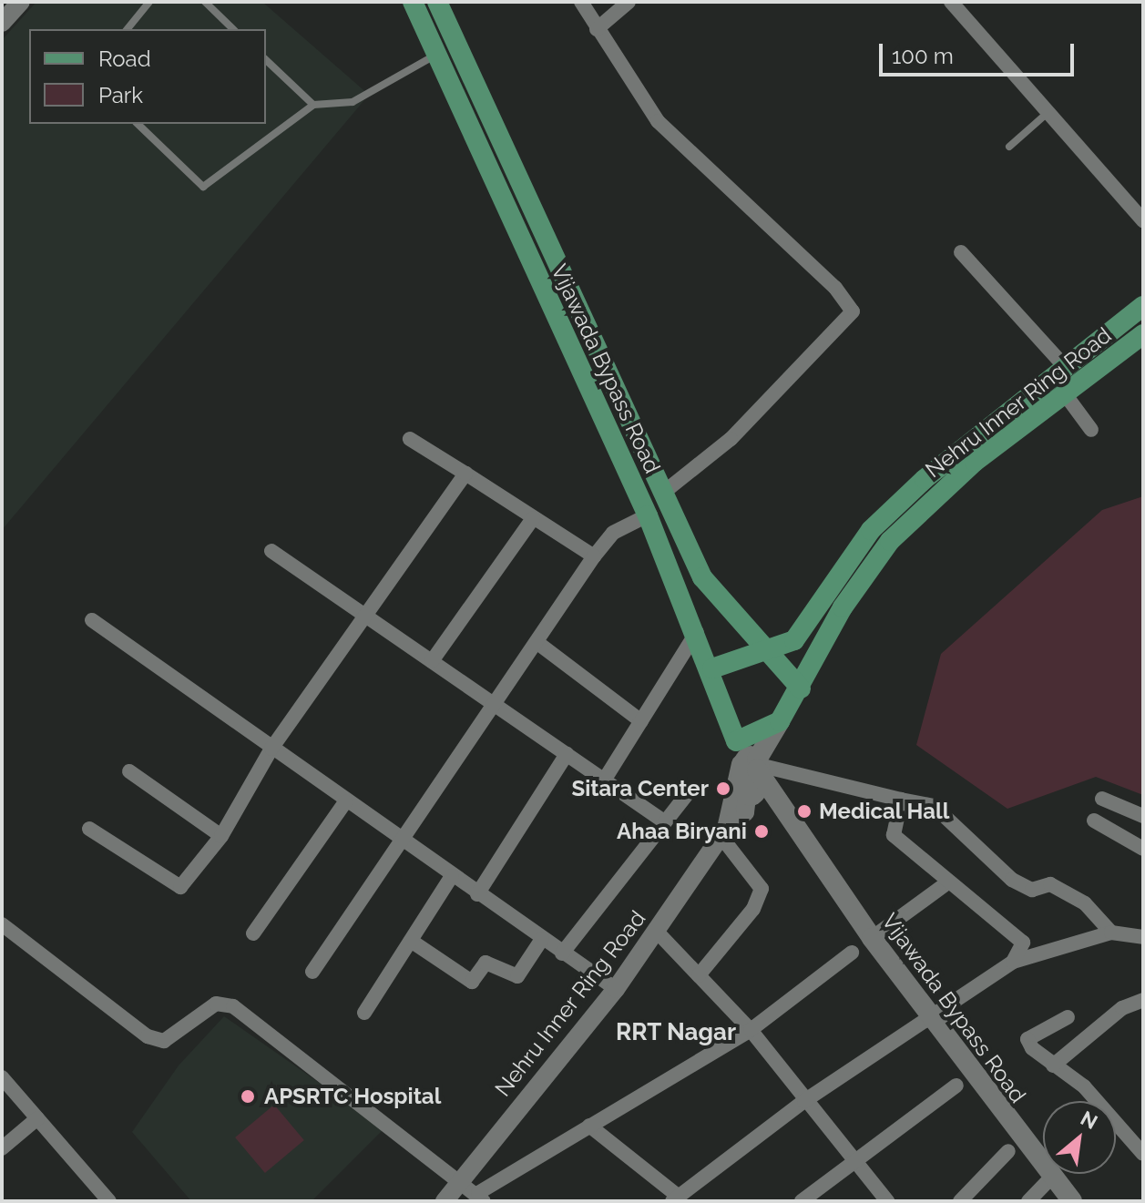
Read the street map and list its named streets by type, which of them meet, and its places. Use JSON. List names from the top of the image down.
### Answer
{
  "streets": {
    "main road": ["Vijawada Bypass Road", "Nehru Inner Ring Road"]
  },
  "crossings": [
    ["Vijawada Bypass Road", "Nehru Inner Ring Road"]
  ],
  "districts": ["RRT Nagar"],
  "places": [
    "Sitara Center",
    "Medical Hall",
    "Ahaa Biryani",
    "APSRTC Hospital"
  ],
  "legend": ["Road", "Park"],
  "scale_bar": "100 m",
  "north": "top right"
}
